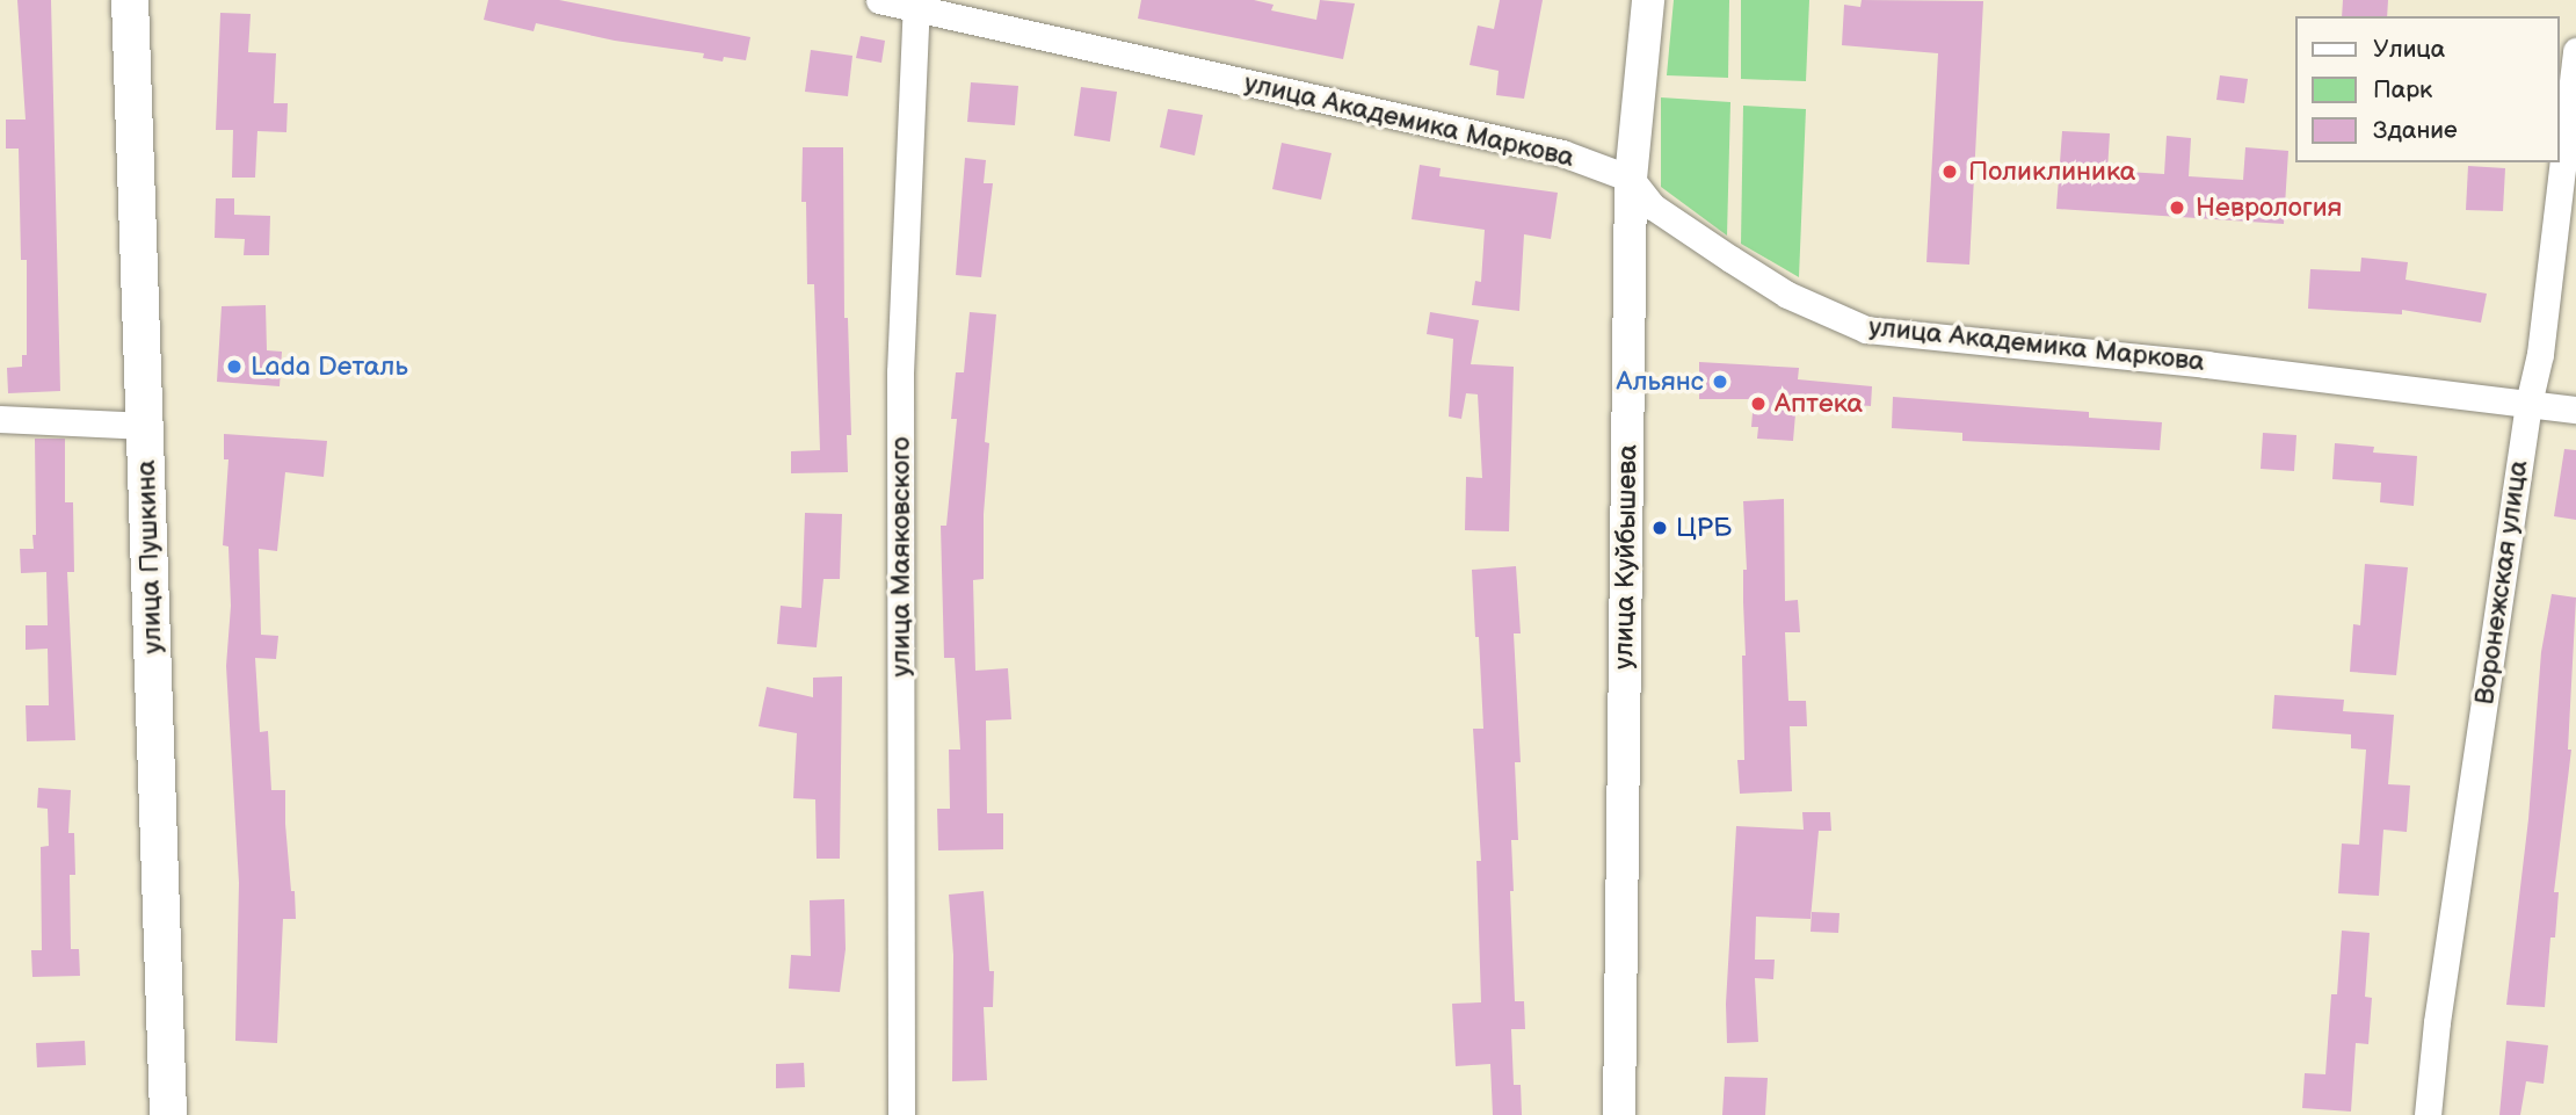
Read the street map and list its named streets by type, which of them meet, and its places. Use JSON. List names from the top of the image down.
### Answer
{
  "streets": {
    "main road": ["улица Пушкина"],
    "street": [
      "улица Академика Маркова",
      "улица Маяковского",
      "улица Куйбышева",
      "Воронежская улица"
    ]
  },
  "crossings": [
    ["улица Академика Маркова", "улица Маяковского"],
    ["улица Академика Маркова", "улица Куйбышева"],
    ["улица Академика Маркова", "Воронежская улица"]
  ],
  "places": [
    "Поликлиника",
    "Неврология",
    "Lada Dеталь",
    "Альянс",
    "Аптека",
    "ЦРБ"
  ],
  "legend": ["Улица", "Парк", "Здание"]
}
